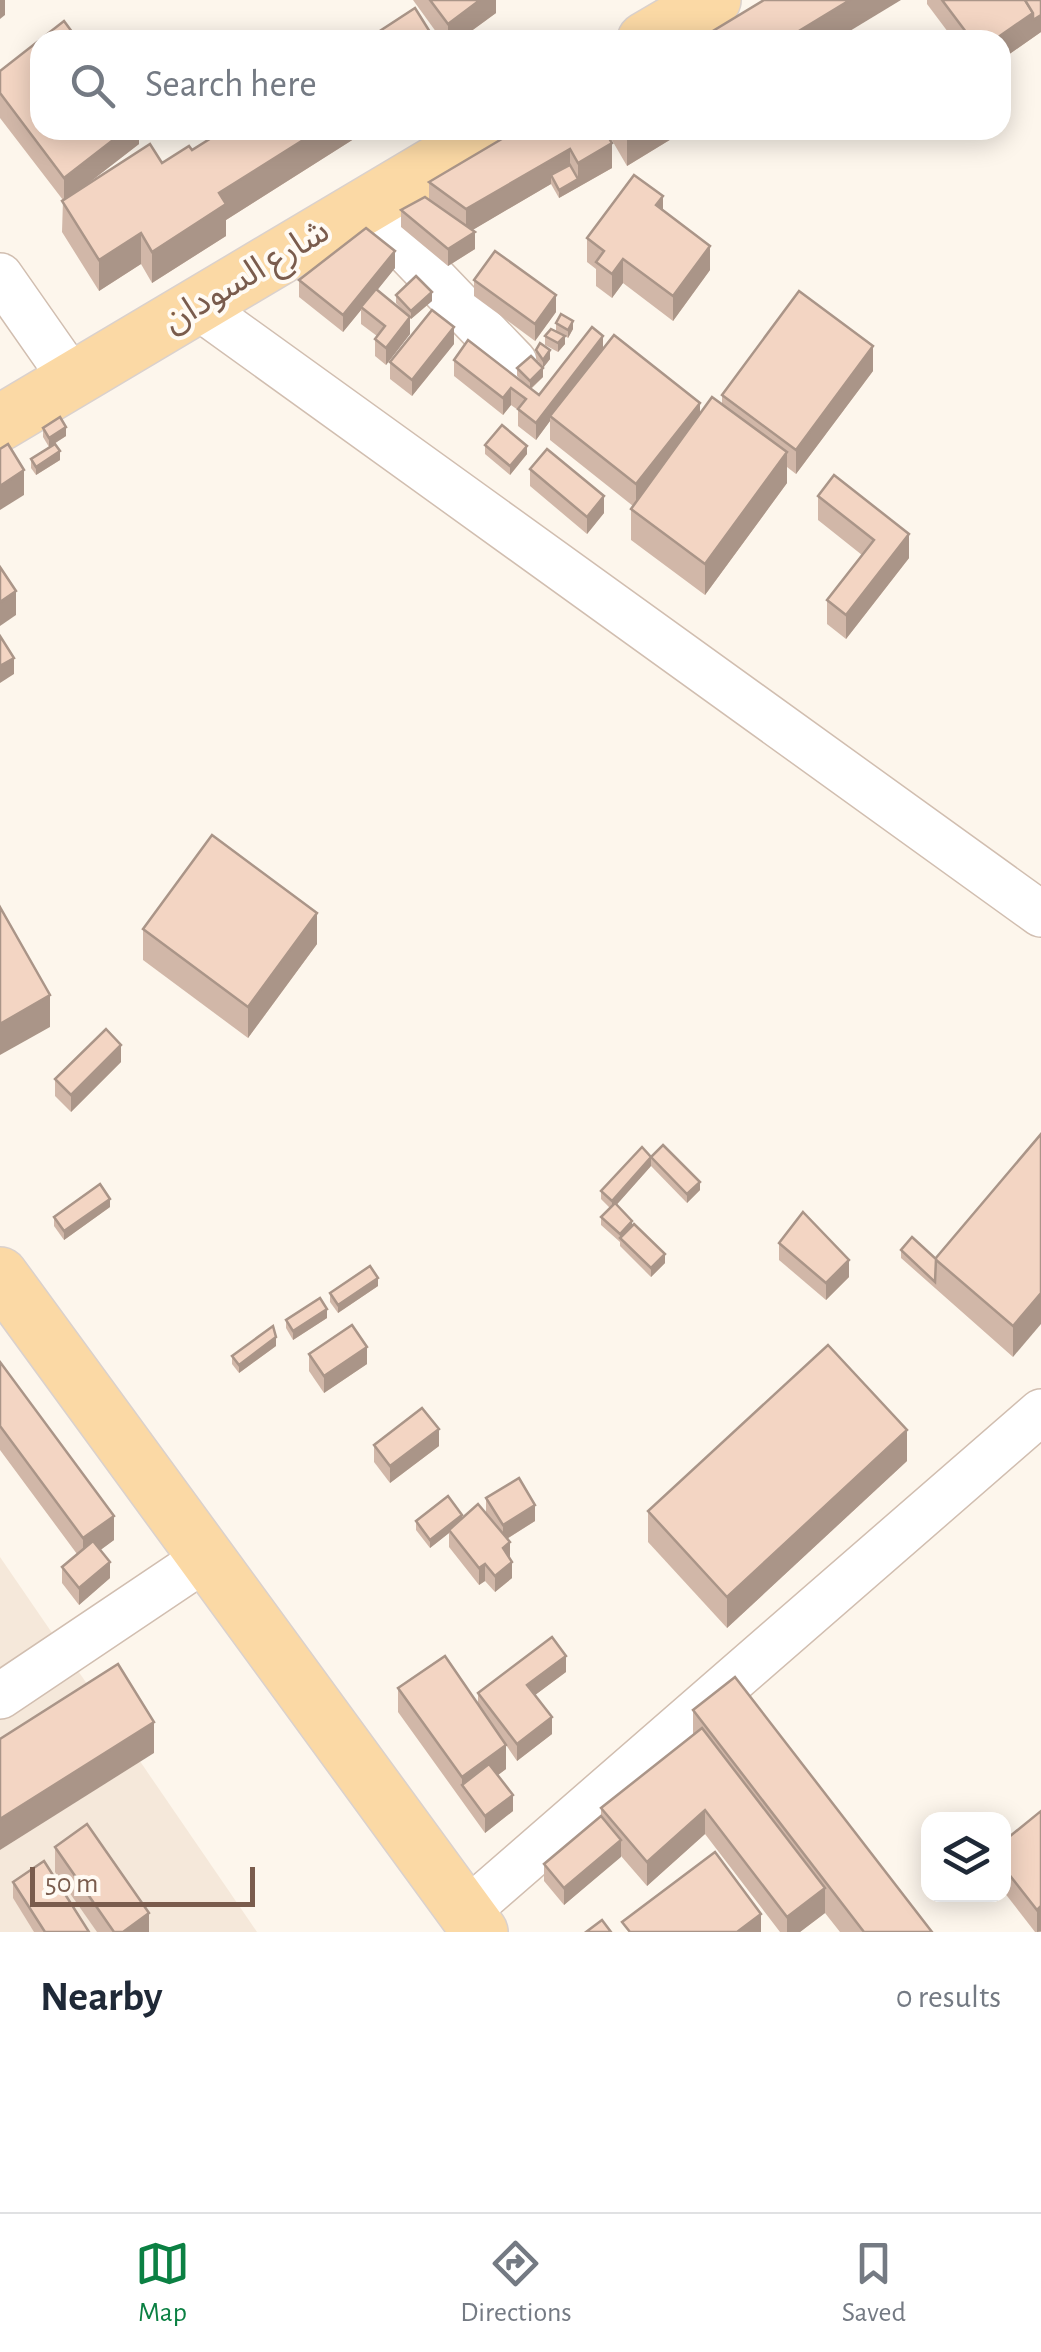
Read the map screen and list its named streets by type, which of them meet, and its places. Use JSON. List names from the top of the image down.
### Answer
{
  "streets": {
    "main road": ["شارع السودان"]
  },
  "scale_bar": "50 m",
  "page": {
    "search": "Search here",
    "scale": "50 m",
    "heading": ["Nearby", "0 results"],
    "nav": ["Map", "Directions", "Saved"]
  }
}
